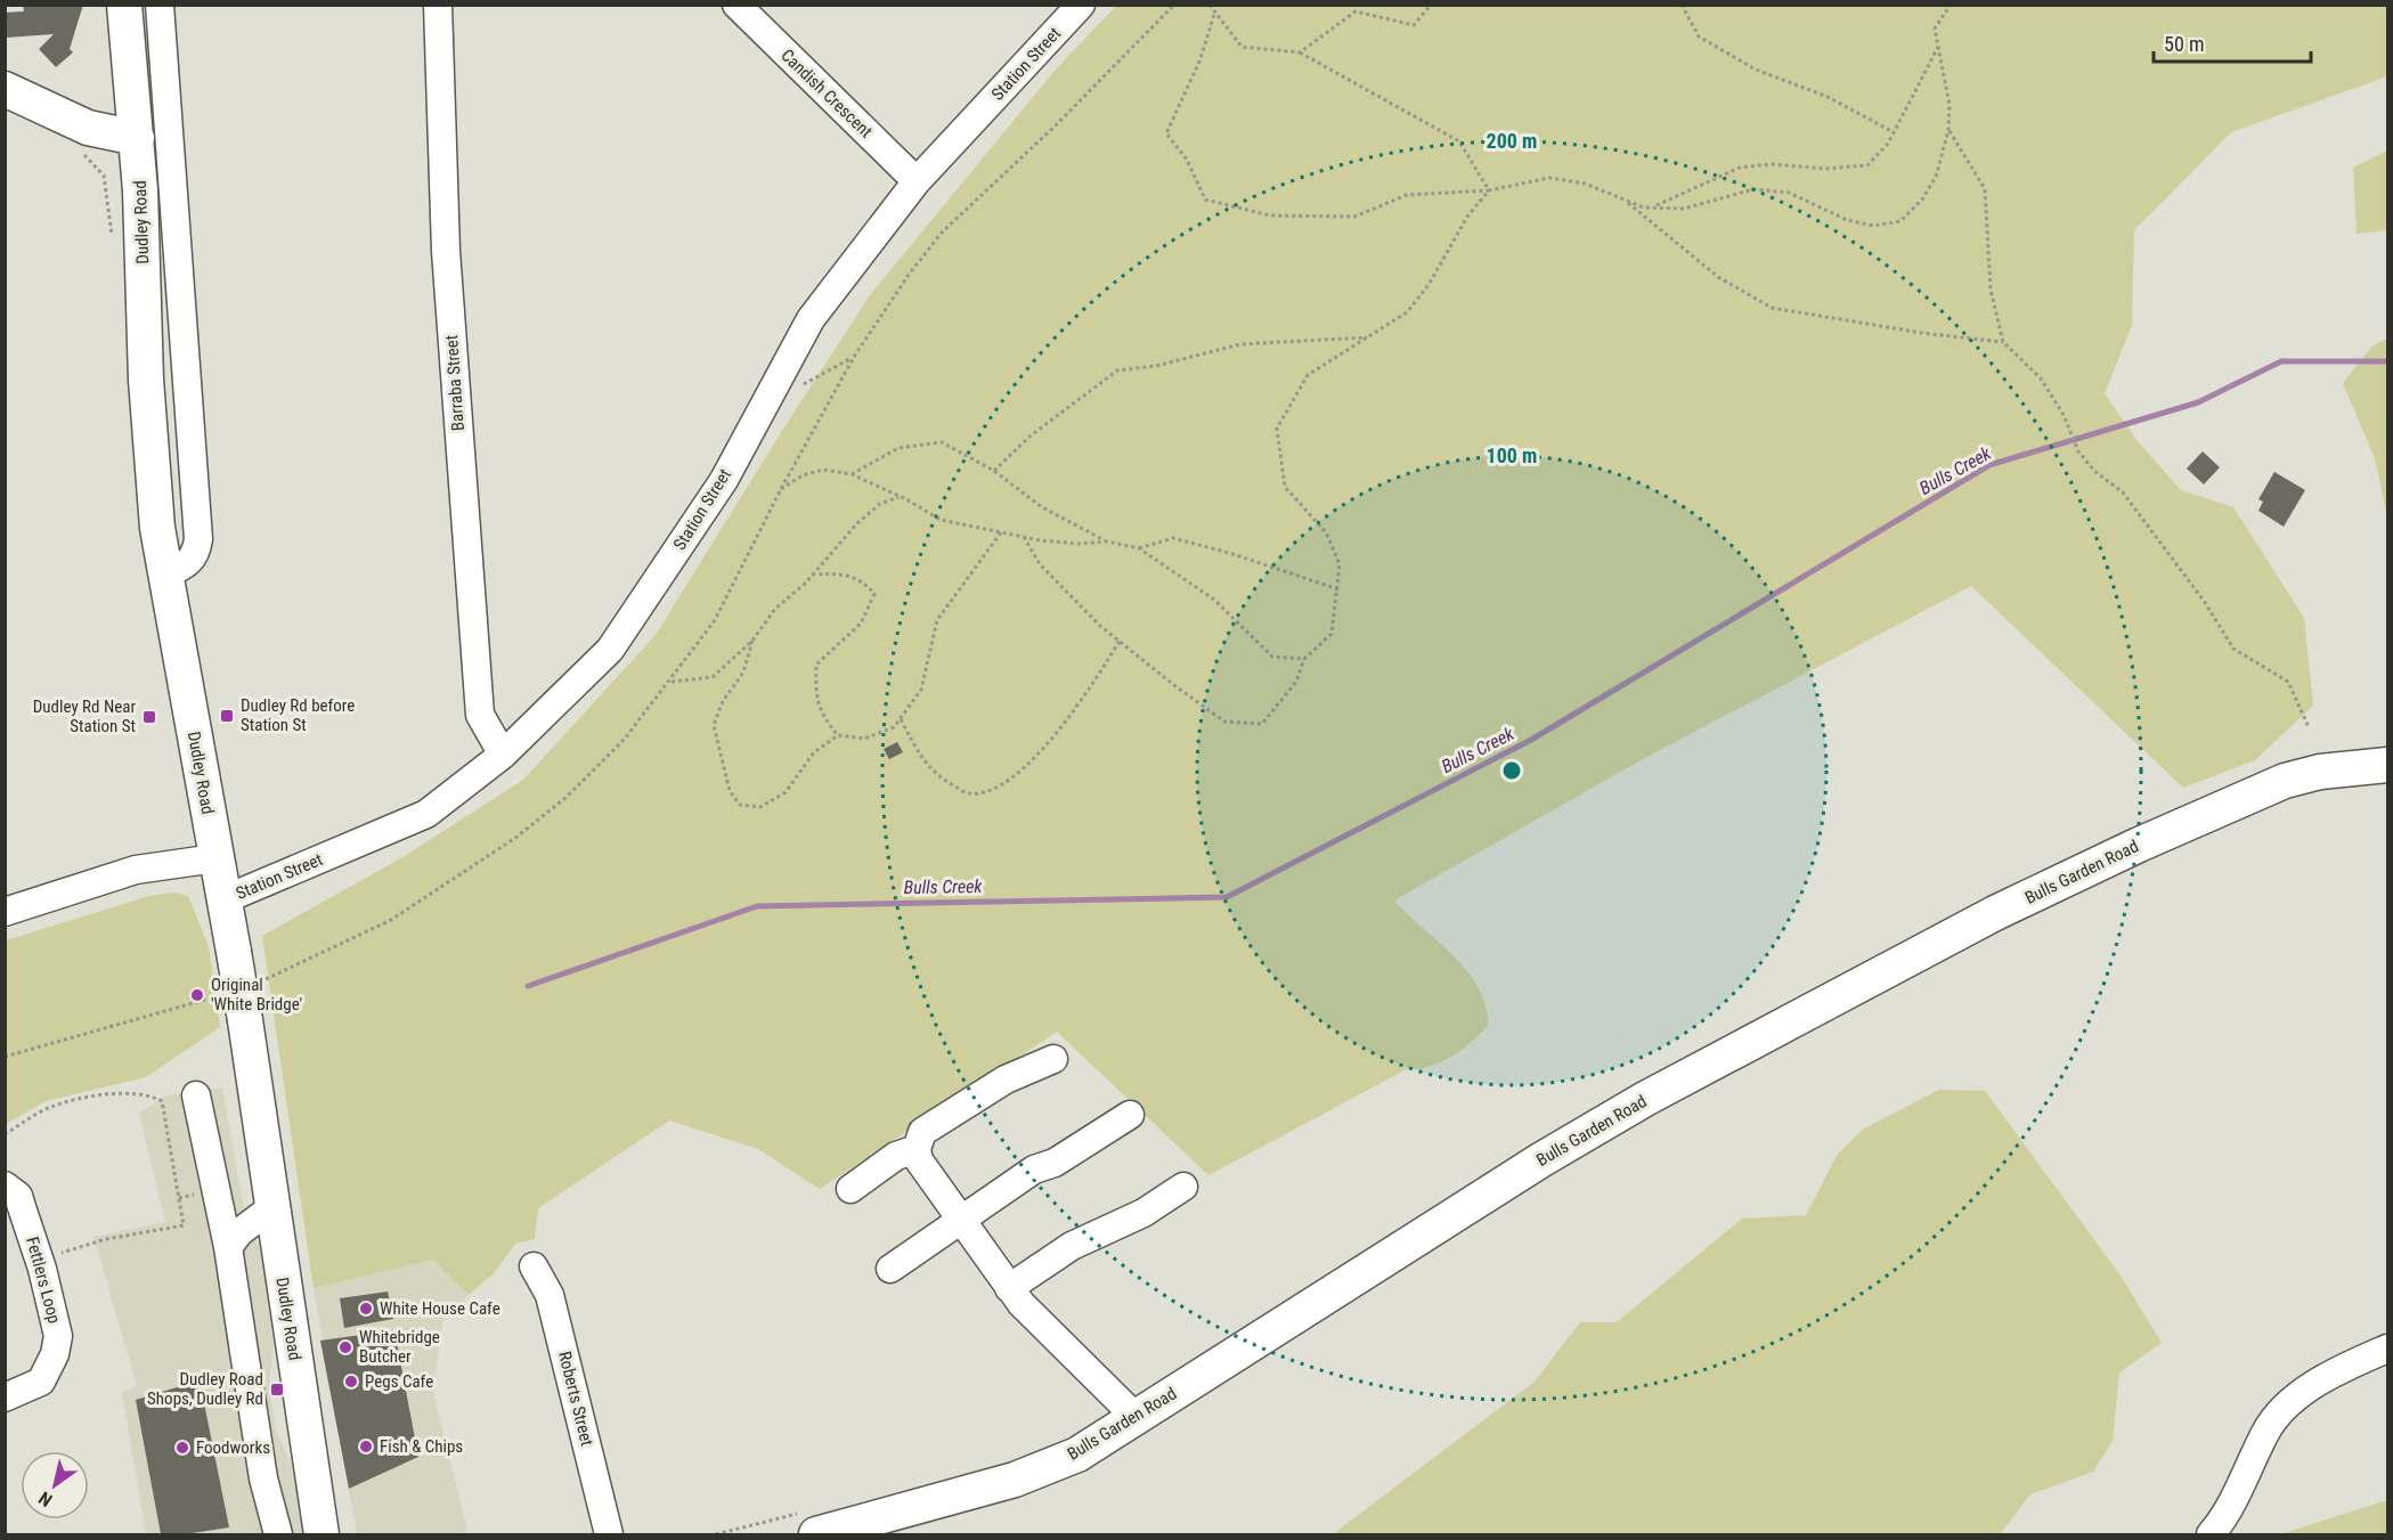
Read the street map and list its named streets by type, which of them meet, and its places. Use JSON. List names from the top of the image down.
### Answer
{
  "streets": {
    "main road": ["Dudley Road", "Bulls Garden Road"],
    "street": [
      "Station Street",
      "Candish Crescent",
      "Barraba Street",
      "Fettlers Loop",
      "Roberts Street"
    ]
  },
  "crossings": [
    ["Station Street", "Candish Crescent"],
    ["Station Street", "Dudley Road"],
    ["Station Street", "Barraba Street"]
  ],
  "water": ["Bulls Creek"],
  "places": {
    "transit": ["Dudley Rd before Station St", "Dudley Rd Near Station St", "Dudley Road Shops, Dudley Rd"],
    "other": [
      "Original 'White Bridge'",
      "White House Cafe",
      "Whitebridge Butcher",
      "Pegs Cafe",
      "Fish & Chips",
      "Foodworks"
    ]
  },
  "scale_bar": "50 m",
  "north": "bottom left",
  "rings": ["200 m", "100 m"]
}
